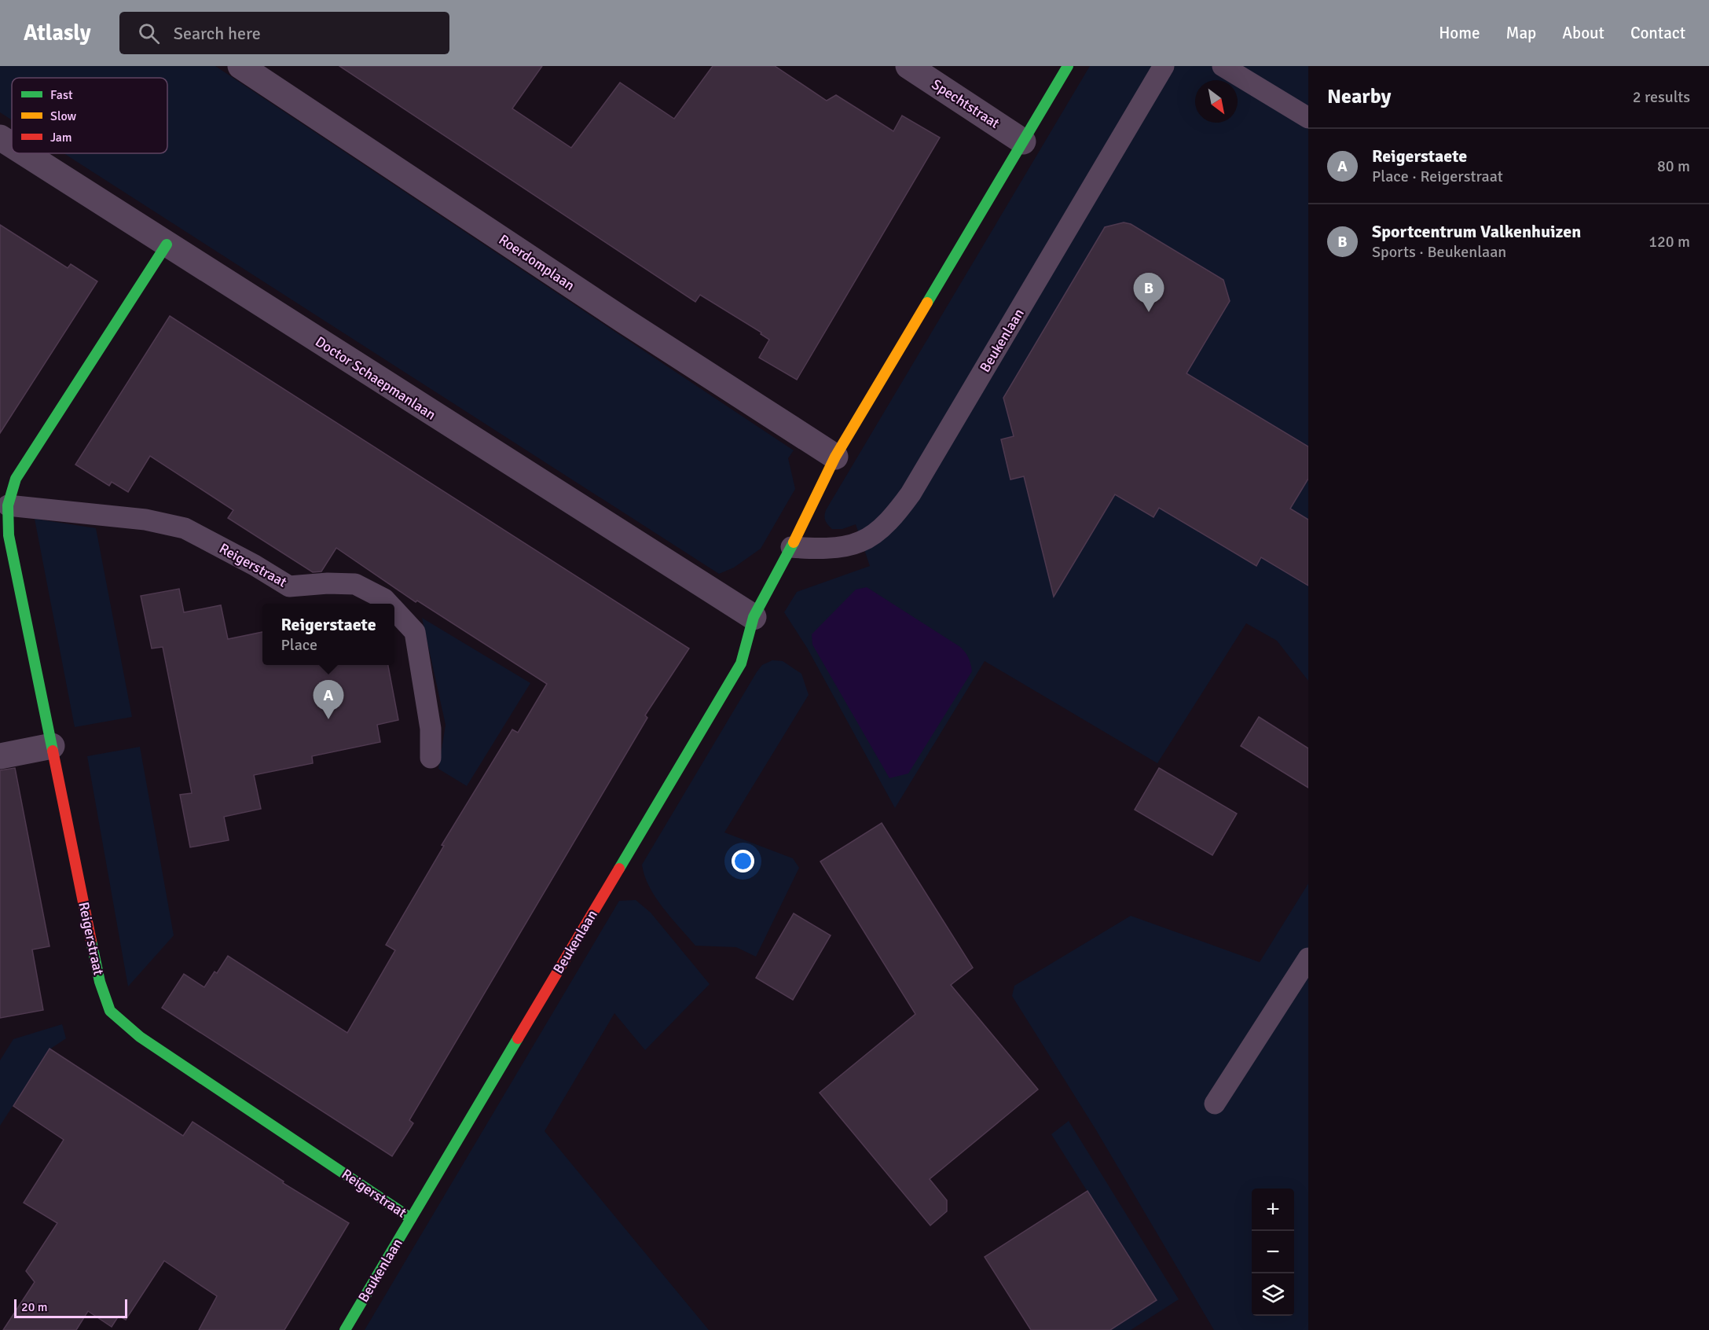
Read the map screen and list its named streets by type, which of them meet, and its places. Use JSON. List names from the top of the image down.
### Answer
{
  "streets": {
    "street": [
      "Spechtstraat",
      "Roerdomplaan",
      "Beukenlaan",
      "Doctor Schaepmanlaan",
      "Reigerstraat"
    ]
  },
  "crossings": [
    ["Spechtstraat", "Beukenlaan"],
    ["Roerdomplaan", "Beukenlaan"],
    ["Beukenlaan", "Doctor Schaepmanlaan"],
    ["Beukenlaan", "Reigerstraat"],
    ["Doctor Schaepmanlaan", "Reigerstraat"]
  ],
  "legend": ["Fast", "Slow", "Jam"],
  "scale_bar": "20 m",
  "north": "bottom right",
  "page": {
    "header": "Atlasly",
    "search": "Search here",
    "nav": [
      "Home",
      "Map",
      "About",
      "Contact"
    ],
    "heading": ["Nearby", "2 results"],
    "list": [
      {
        "mark": "A",
        "name": "Reigerstaete",
        "note": "Place · Reigerstraat",
        "value": "80 m"
      },
      {
        "mark": "B",
        "name": "Sportcentrum Valkenhuizen",
        "note": "Sports · Beukenlaan",
        "value": "120 m"
      }
    ],
    "pins": ["B", "A"],
    "popup": ["Reigerstaete", "Place"],
    "map_buttons": ["+", "−"],
    "scale": "20 m"
  }
}
